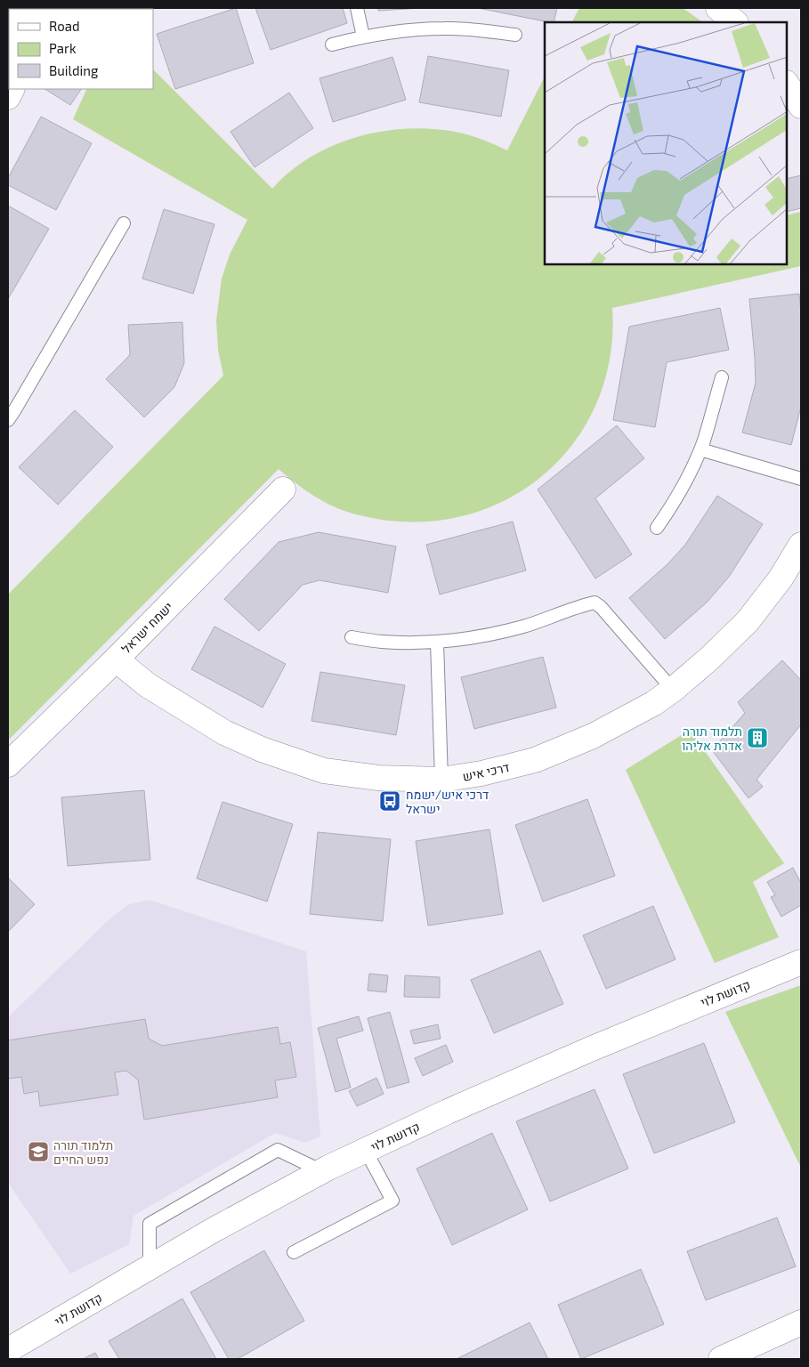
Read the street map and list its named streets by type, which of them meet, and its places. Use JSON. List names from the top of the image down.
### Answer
{
  "streets": {
    "street": ["ישמח ישראל", "דרכי איש", "קדושת לוי"]
  },
  "crossings": [
    ["ישמח ישראל", "דרכי איש"]
  ],
  "places": {
    "building": ["תלמוד תורה אדרת אליהו"],
    "bus stop": ["דרכי איש/ישמח ישראל"],
    "school or university": ["תלמוד תורה נפש החיים"]
  },
  "legend": ["Road", "Park", "Building"]
}
